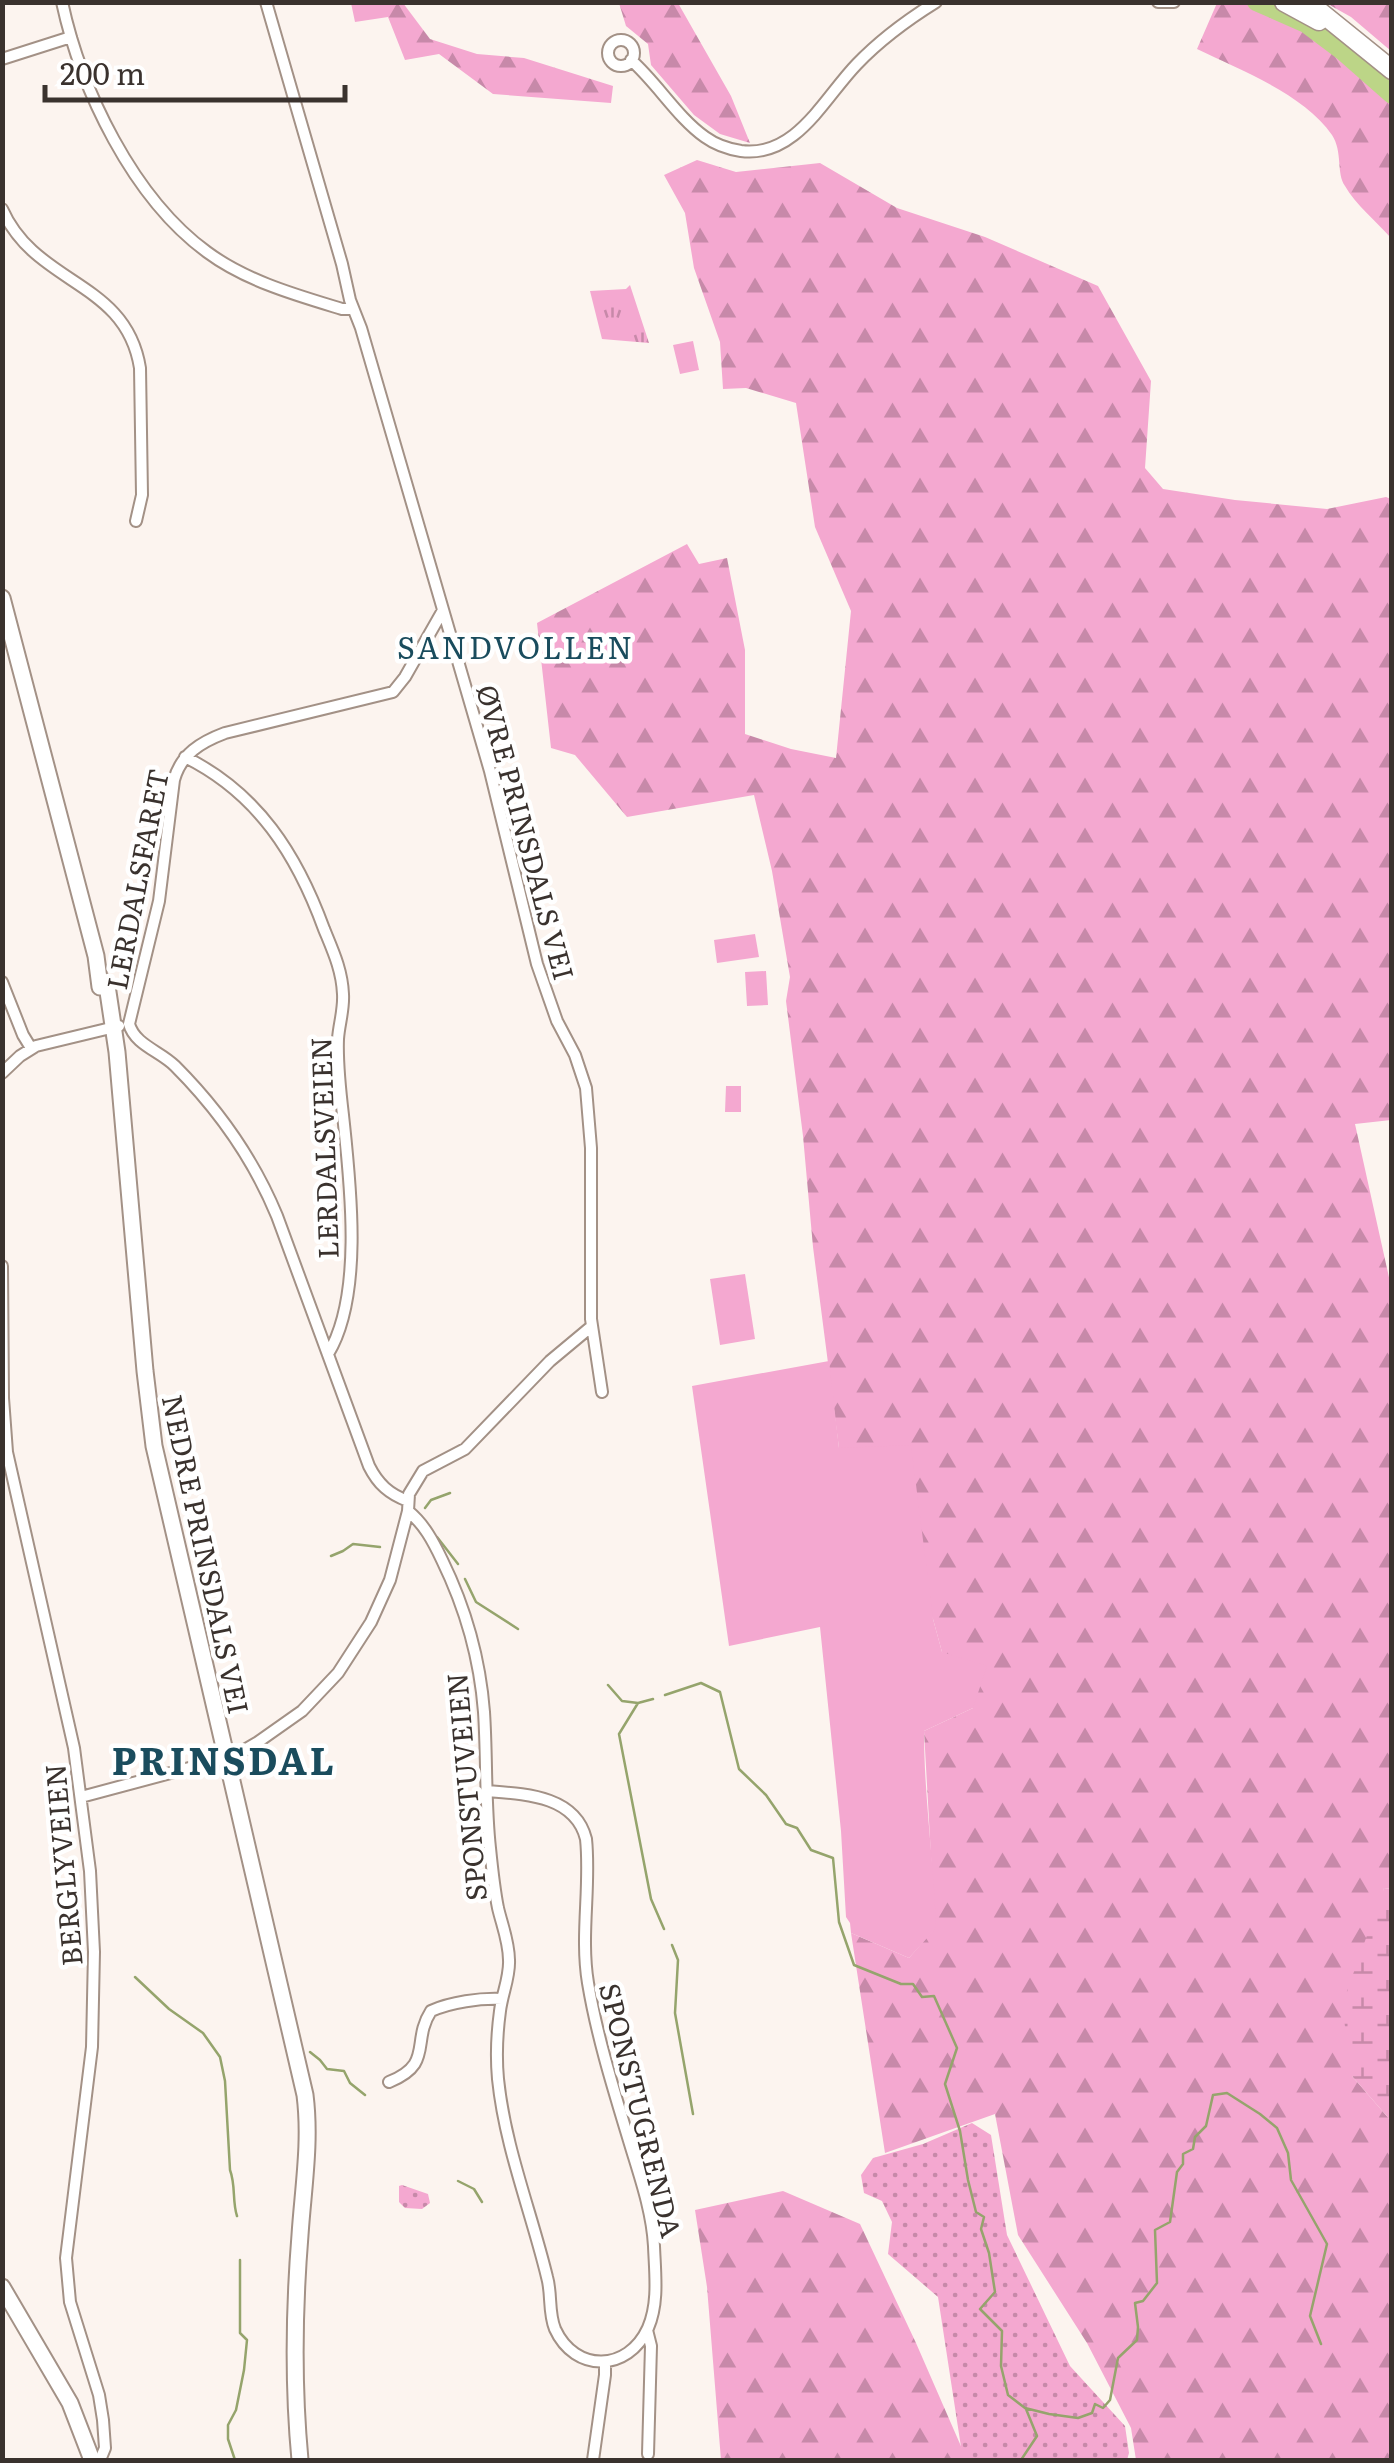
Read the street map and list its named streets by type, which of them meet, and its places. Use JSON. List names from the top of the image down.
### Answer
{
  "streets": {
    "main road": ["NEDRE PRINSDALS VEI"],
    "street": [
      "ØVRE PRINSDALS VEI",
      "LERDALSFARET",
      "LERDALSVEIEN",
      "SPONSTUVEIEN",
      "BERGLYVEIEN",
      "SPONSTUGRENDA"
    ]
  },
  "crossings": [
    ["ØVRE PRINSDALS VEI", "LERDALSFARET"],
    ["LERDALSFARET", "LERDALSVEIEN"],
    ["LERDALSFARET", "NEDRE PRINSDALS VEI"],
    ["LERDALSFARET", "SPONSTUVEIEN"],
    ["LERDALSVEIEN", "SPONSTUVEIEN"],
    ["NEDRE PRINSDALS VEI", "SPONSTUVEIEN"],
    ["SPONSTUVEIEN", "SPONSTUGRENDA"]
  ],
  "districts": ["SANDVOLLEN", "PRINSDAL"],
  "scale_bar": "200 m"
}
